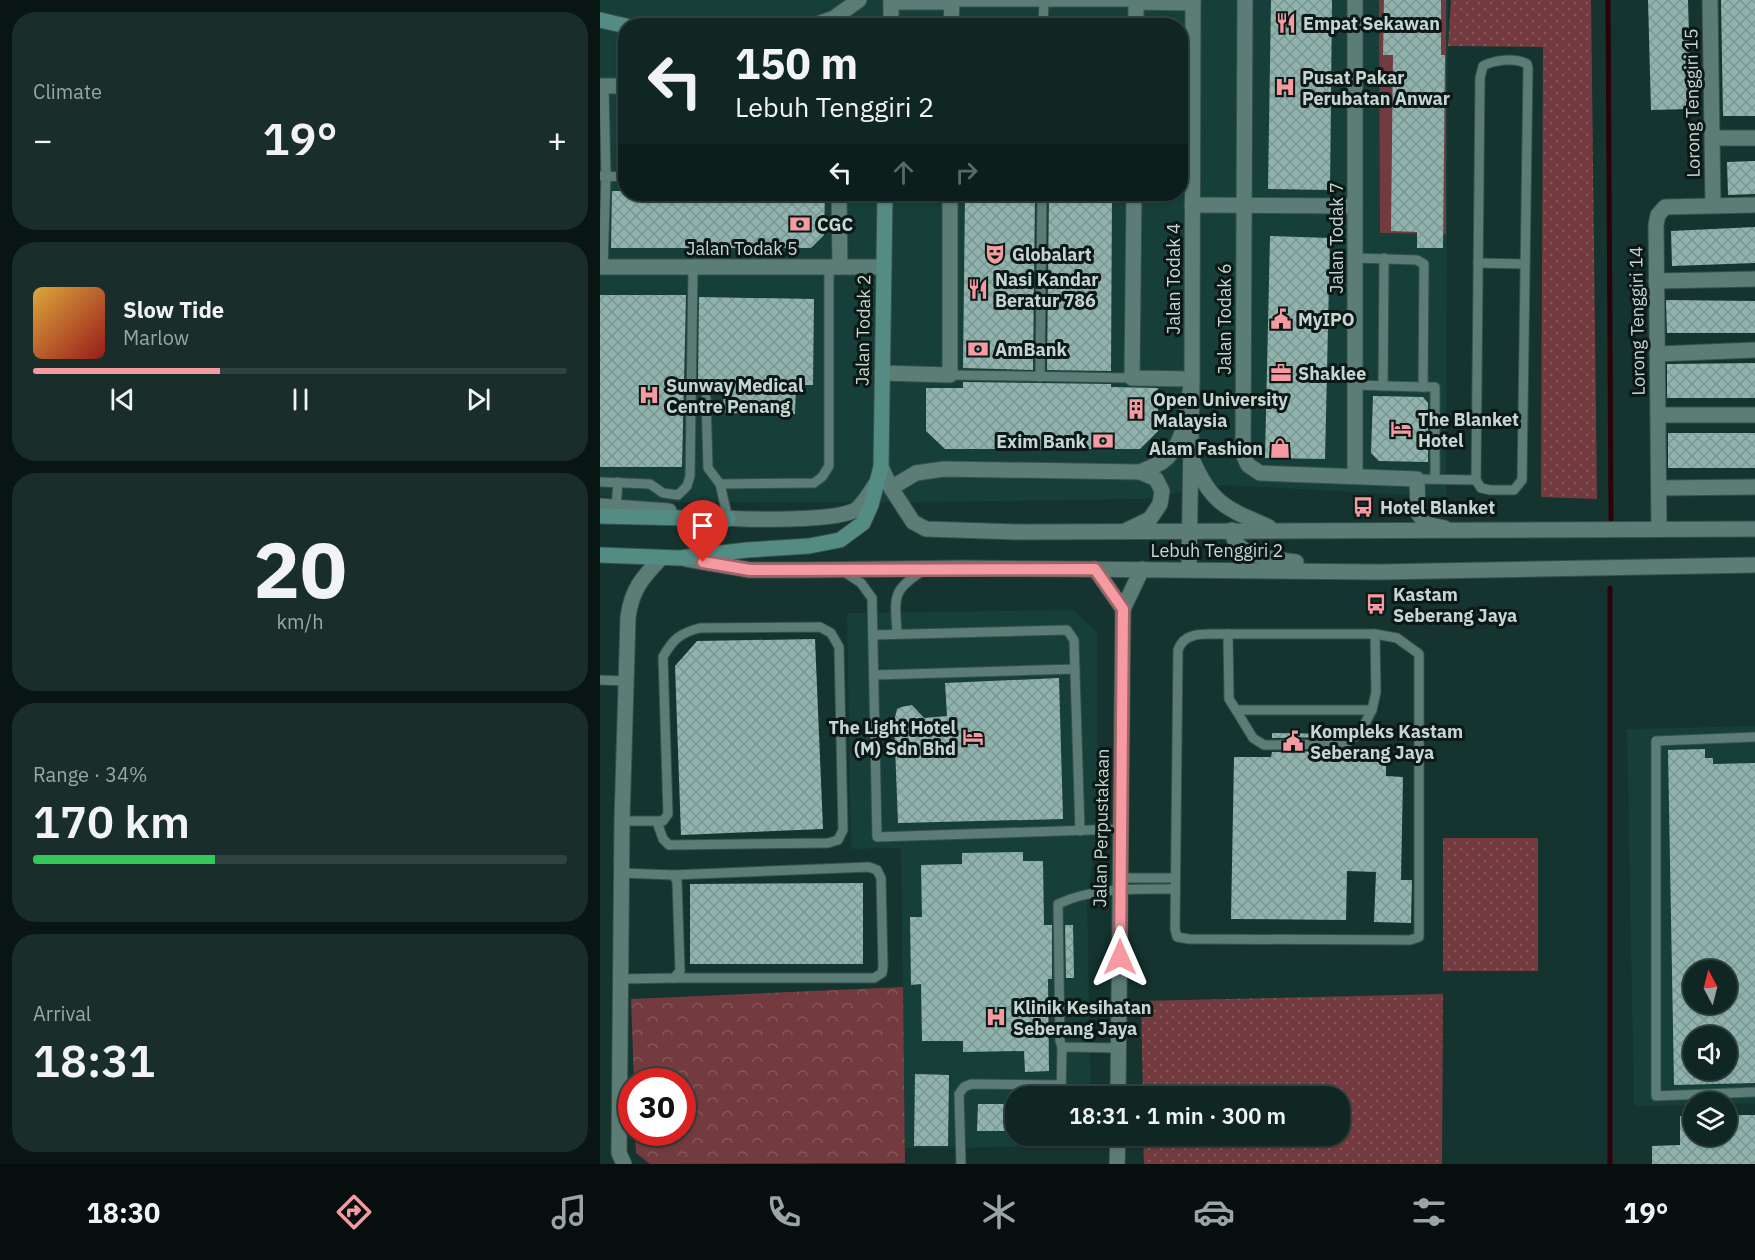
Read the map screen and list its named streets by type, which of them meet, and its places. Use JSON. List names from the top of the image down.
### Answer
{
  "streets": {
    "main road": ["Jalan Todak 2", "Lebuh Tenggiri 2"],
    "street": [
      "Lorong Tenggiri 15",
      "Jalan Todak 7",
      "Jalan Todak 5",
      "Jalan Todak 4",
      "Jalan Todak 6",
      "Lorong Tenggiri 14",
      "Jalan Perpustakaan"
    ]
  },
  "crossings": [
    ["Lorong Tenggiri 15", "Lorong Tenggiri 14"],
    ["Jalan Todak 7", "Jalan Todak 6"],
    ["Jalan Todak 5", "Jalan Todak 2"],
    ["Jalan Todak 4", "Lebuh Tenggiri 2"],
    ["Lorong Tenggiri 14", "Lebuh Tenggiri 2"],
    ["Jalan Todak 2", "Lebuh Tenggiri 2"]
  ],
  "places": {
    "restaurant": ["Empat Sekawan", "Nasi Kandar Beratur 786"],
    "hospital": ["Pusat Pakar Perubatan Anwar", "Sunway Medical Centre Penang", "Klinik Kesihatan Seberang Jaya"],
    "bank": ["CGC", "AmBank", "Exim Bank"],
    "theatre": ["Globalart"],
    "public building": ["MyIPO", "Kompleks Kastam Seberang Jaya"],
    "office": ["Shaklee"],
    "building": ["Open University Malaysia"],
    "hotel": ["The Blanket Hotel", "The Light Hotel (M) Sdn Bhd"],
    "shop": ["Alam Fashion"],
    "bus stop": ["Hotel Blanket", "Kastam Seberang Jaya"]
  },
  "north": "top",
  "page": {
    "tile": [
      "Climate",
      ["20", "km/h"],
      ["Range · 34%", "170 km"],
      ["Arrival", "18:31"]
    ],
    "turn": ["150 m", "Lebuh Tenggiri 2"],
    "heat": ["−", "19°", "+"],
    "song": ["Slow Tide", "Marlow"],
    "limit": "30",
    "trip": "18:31 · 1 min · 300 m",
    "tabs": ["18:30", "19°"]
  }
}
